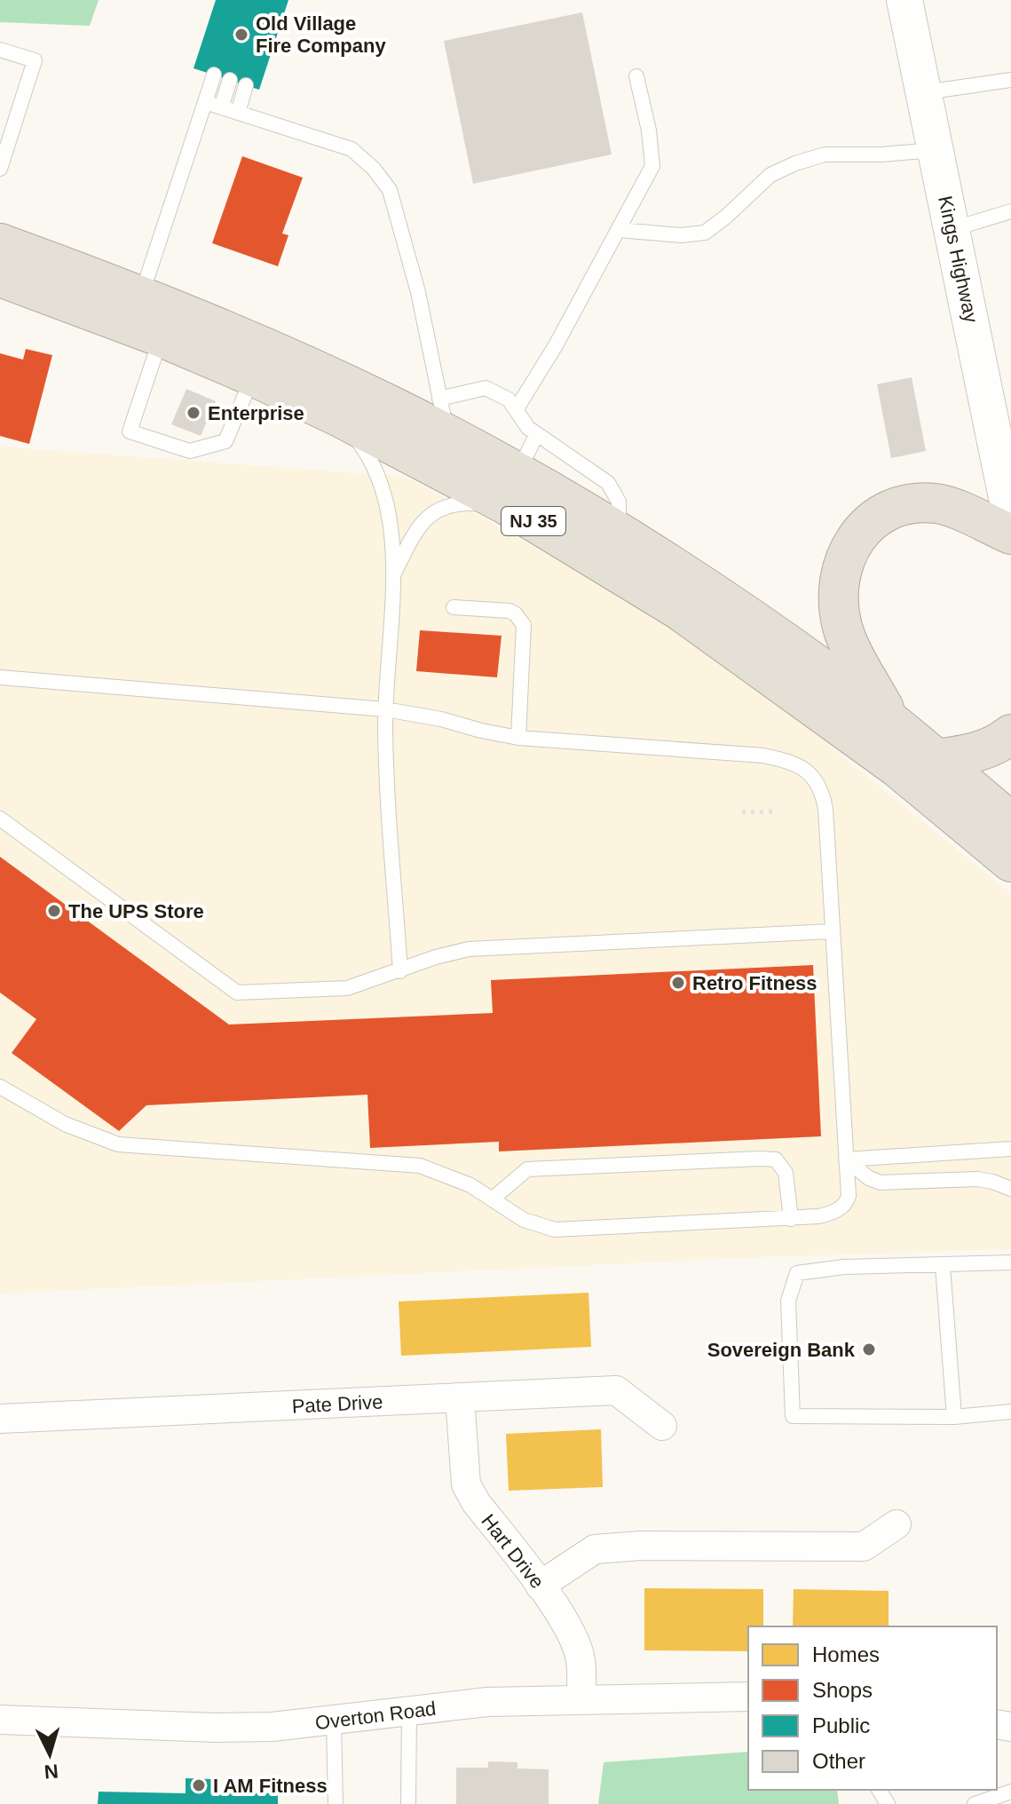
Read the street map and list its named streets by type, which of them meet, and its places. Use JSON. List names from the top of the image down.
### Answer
{
  "streets": {
    "highway": ["NJ 35"],
    "street": [
      "Kings Highway",
      "Pate Drive",
      "Hart Drive",
      "Overton Road"
    ]
  },
  "crossings": [
    ["Pate Drive", "Hart Drive"],
    ["Hart Drive", "Overton Road"]
  ],
  "places": [
    "Old Village Fire Company",
    "Enterprise",
    "The UPS Store",
    "Retro Fitness",
    "Sovereign Bank",
    "I AM Fitness"
  ],
  "legend": [
    "Homes",
    "Shops",
    "Public",
    "Other"
  ],
  "north": "bottom"
}
